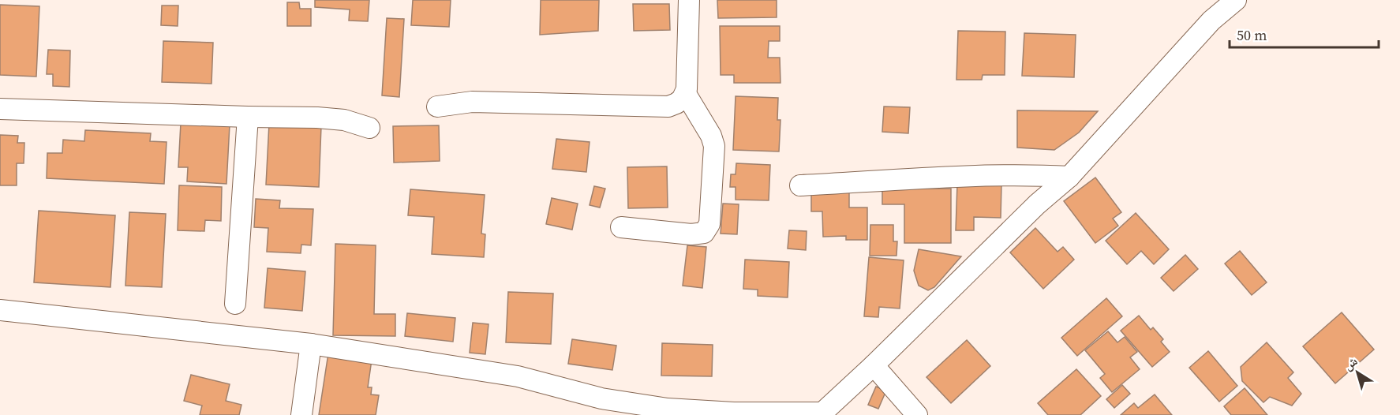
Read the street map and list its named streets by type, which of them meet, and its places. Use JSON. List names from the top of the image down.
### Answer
{
  "scale_bar": "50 m",
  "north": "top left"
}
